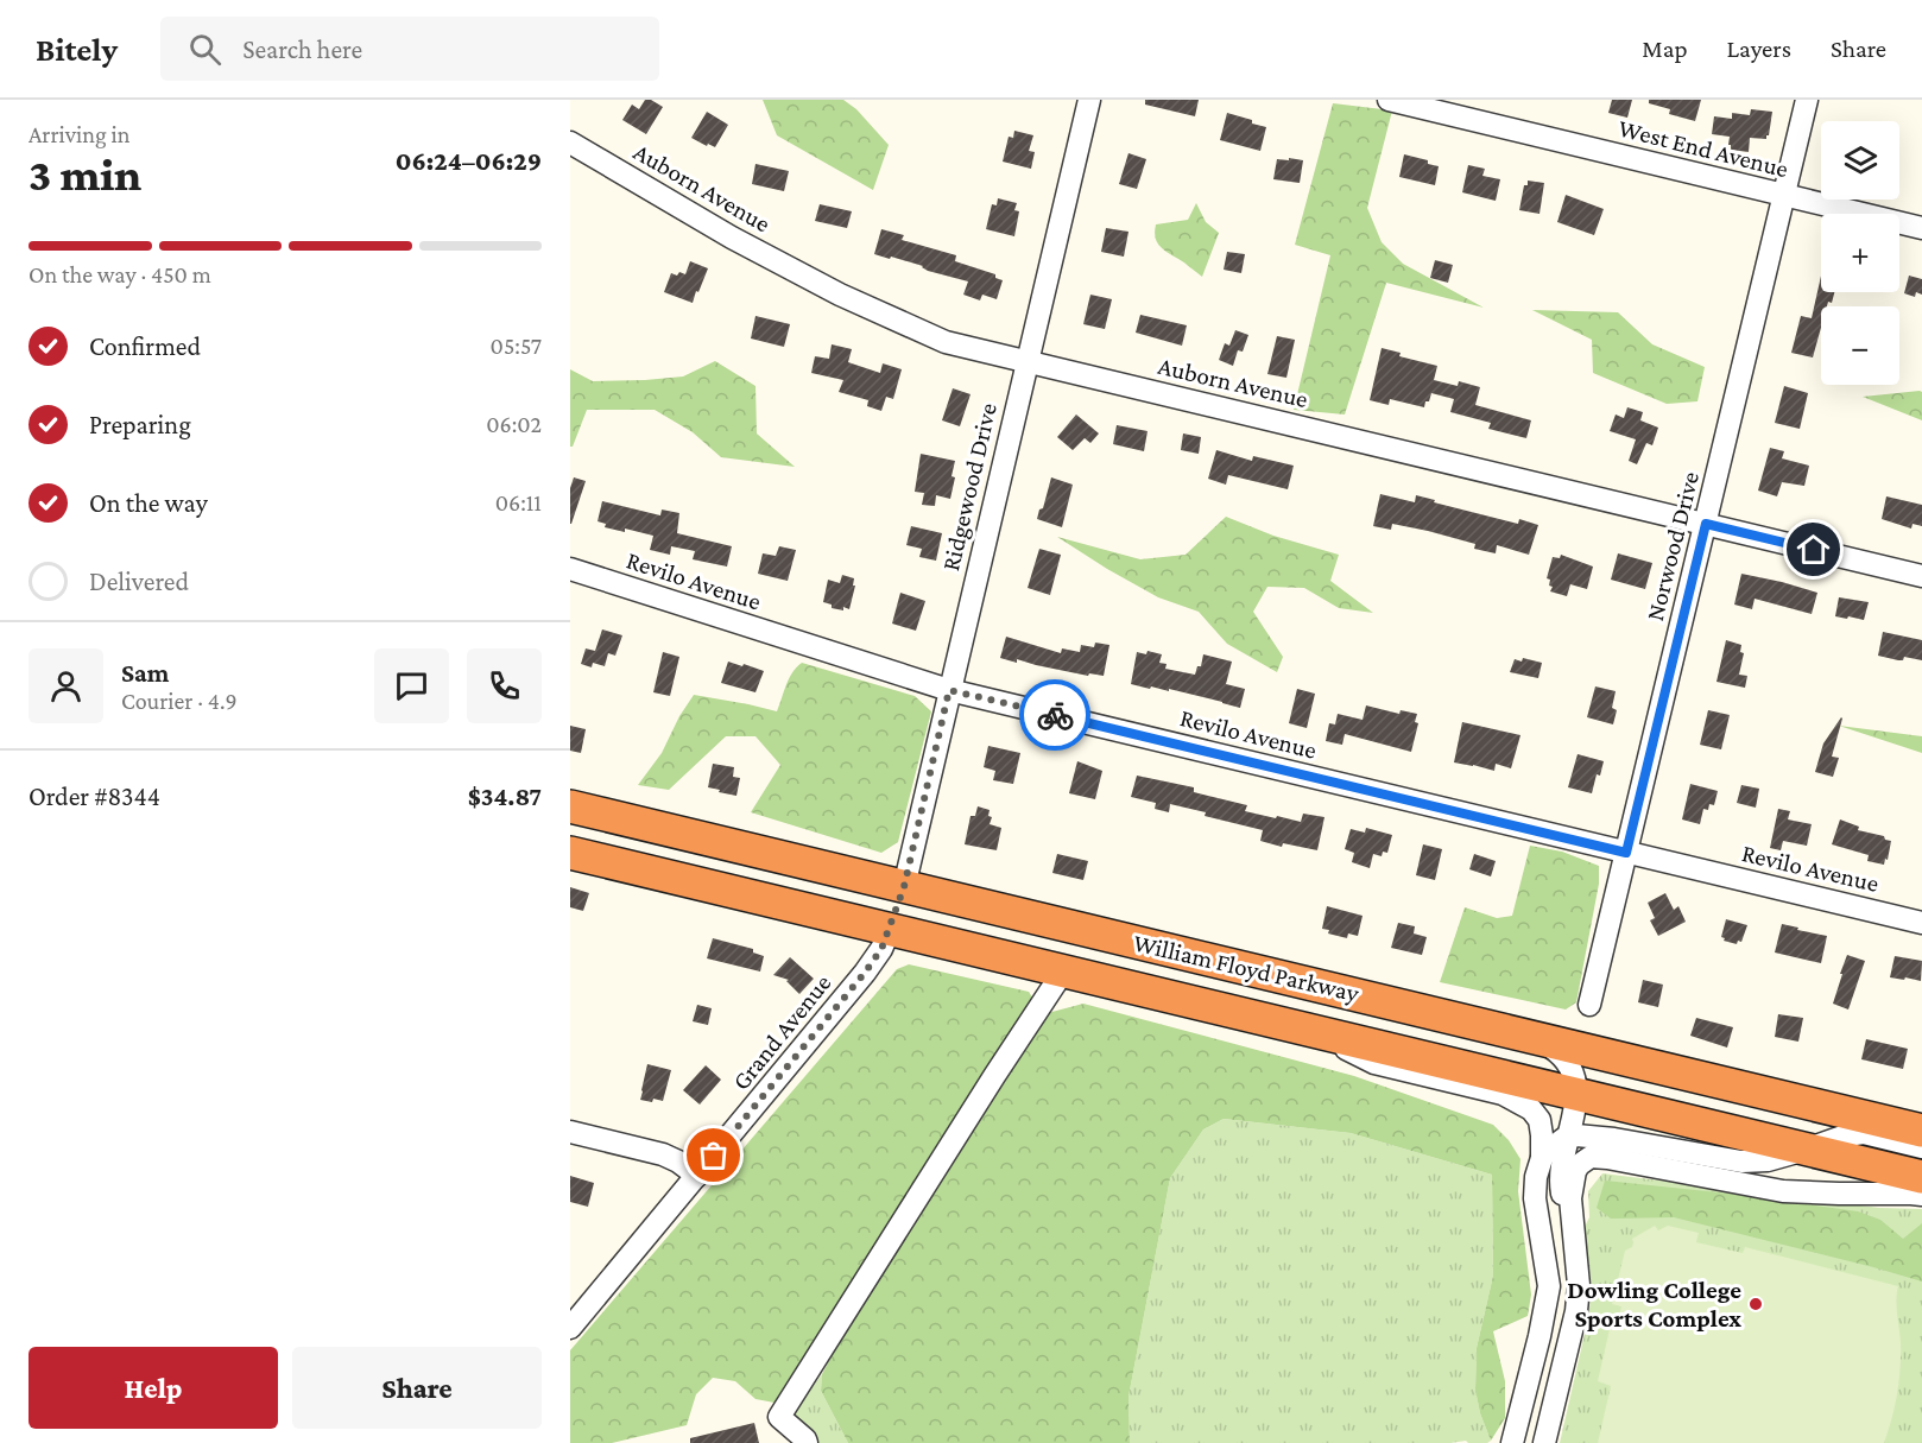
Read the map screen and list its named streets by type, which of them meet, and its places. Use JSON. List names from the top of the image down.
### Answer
{
  "streets": {
    "highway": ["William Floyd Parkway"],
    "street": [
      "West End Avenue",
      "Auborn Avenue",
      "Ridgewood Drive",
      "Norwood Drive",
      "Revilo Avenue",
      "Grand Avenue"
    ]
  },
  "crossings": [
    ["West End Avenue", "Norwood Drive"],
    ["Auborn Avenue", "Ridgewood Drive"],
    ["Auborn Avenue", "Norwood Drive"],
    ["Ridgewood Drive", "Revilo Avenue"],
    ["Ridgewood Drive", "William Floyd Parkway"],
    ["Norwood Drive", "Revilo Avenue"],
    ["William Floyd Parkway", "Grand Avenue"]
  ],
  "places": ["Dowling College Sports Complex"],
  "page": {
    "header": "Bitely",
    "search": "Search here",
    "nav": ["Map", "Layers", "Share"],
    "heading": ["3 min", "Arriving in", "06:24–06:29"],
    "panel": [
      "Sam",
      "Courier · 4.9",
      "Order #8344",
      "$34.87"
    ],
    "map_buttons": ["+", "−"],
    "bar": "On the way · 450 m",
    "list": [
      ["Confirmed", "05:57"],
      ["Preparing", "06:02"],
      ["On the way", "06:11"],
      "Delivered"
    ],
    "buttons": ["Help", "Share"]
  }
}
